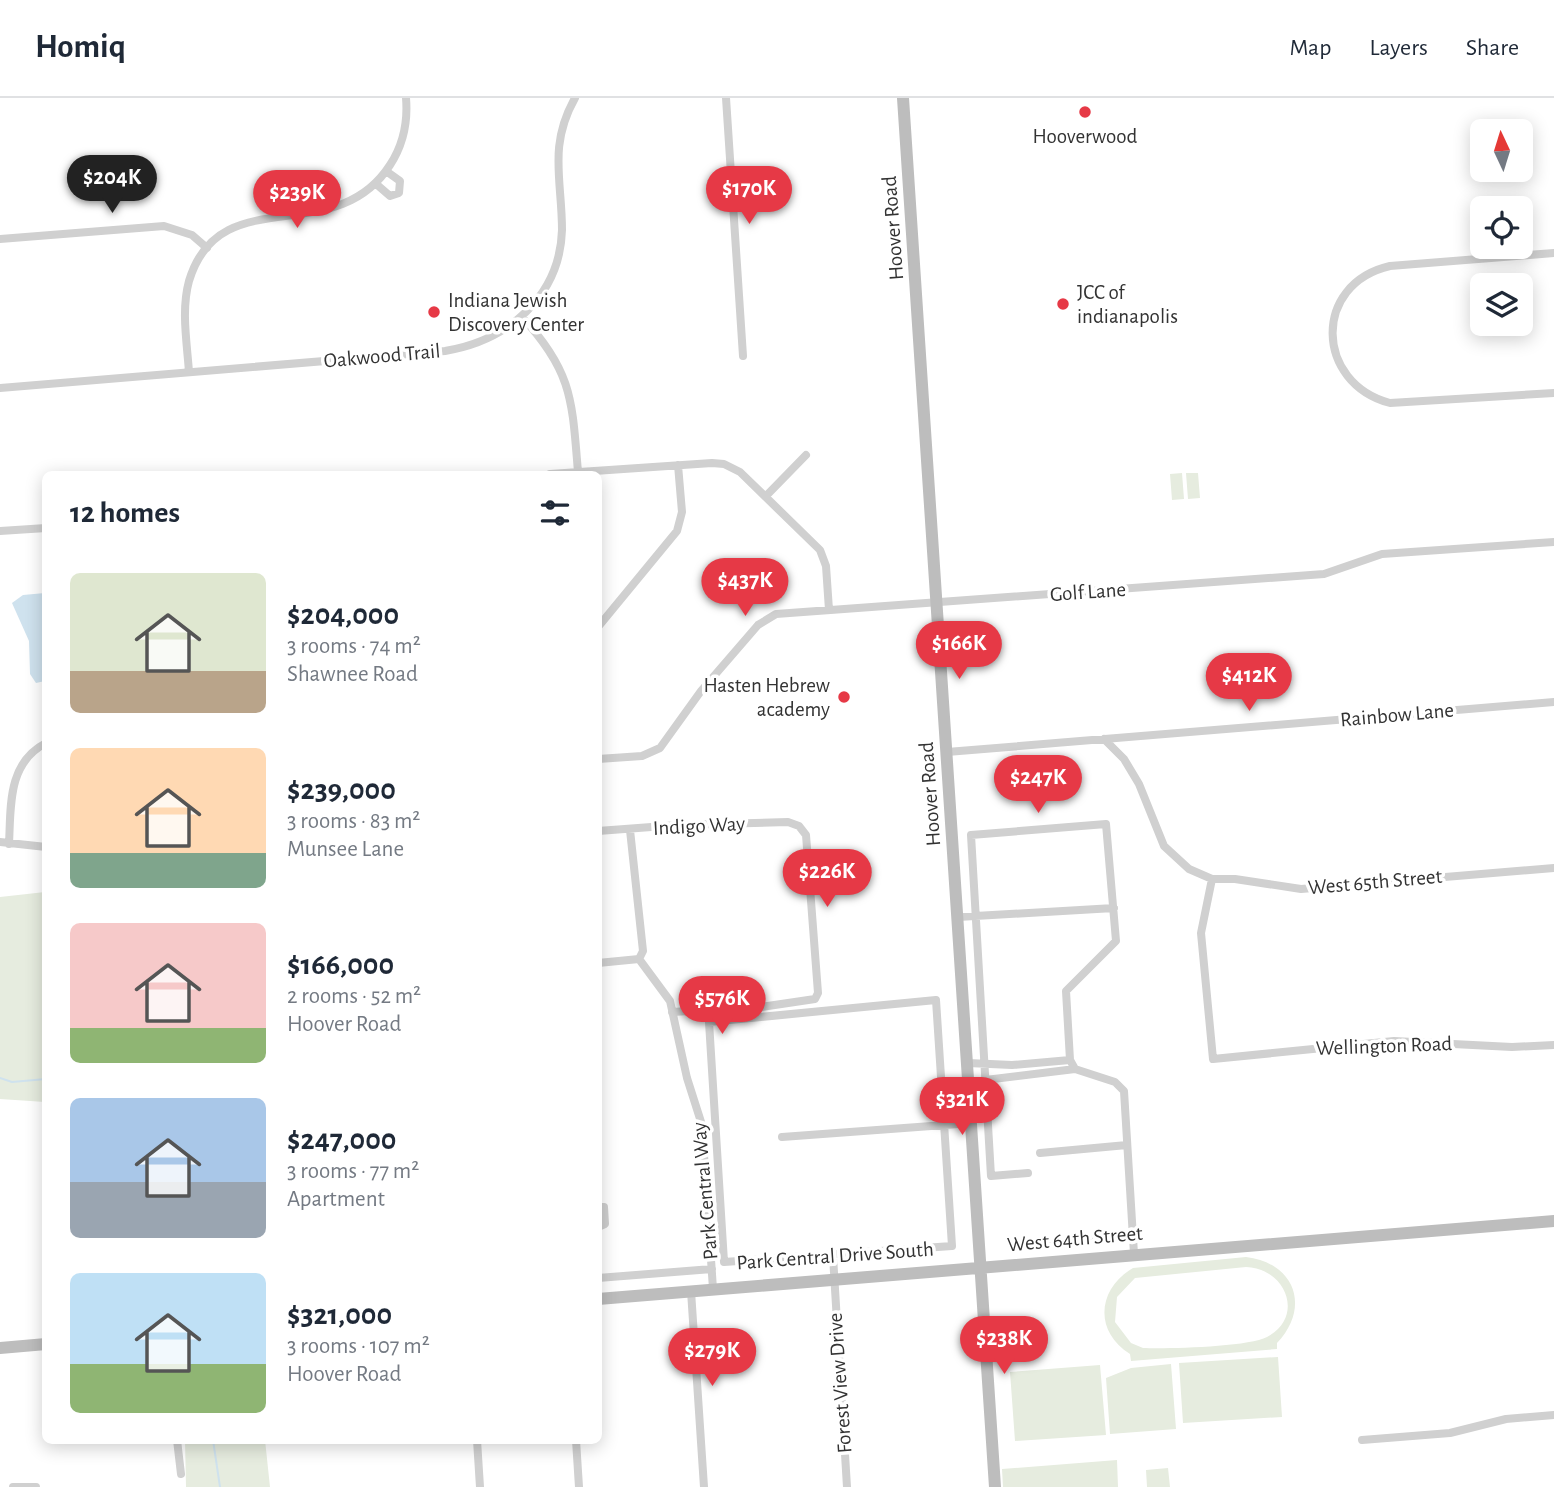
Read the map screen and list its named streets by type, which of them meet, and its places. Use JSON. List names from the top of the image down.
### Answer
{
  "streets": {
    "street": [
      "Hoover Road",
      "Oakwood Trail",
      "Golf Lane",
      "Rainbow Lane",
      "Indigo Way",
      "West 65th Street",
      "Wellington Road",
      "Park Central Way",
      "West 64th Street",
      "Park Central Drive South",
      "Forest View Drive"
    ]
  },
  "crossings": [
    ["Hoover Road", "Golf Lane"],
    ["Hoover Road", "Rainbow Lane"],
    ["Hoover Road", "West 64th Street"],
    ["Rainbow Lane", "West 65th Street"],
    ["Indigo Way", "Park Central Way"],
    ["West 65th Street", "Wellington Road"],
    ["Park Central Way", "West 64th Street"],
    ["Park Central Way", "Park Central Drive South"],
    ["West 64th Street", "Forest View Drive"],
    ["Park Central Drive South", "Forest View Drive"]
  ],
  "places": [
    "Hooverwood",
    "JCC of indianapolis",
    "Indiana Jewish Discovery Center",
    "Hasten Hebrew academy"
  ],
  "north": "top",
  "page": {
    "header": "Homiq",
    "nav": ["Map", "Layers", "Share"],
    "price": [
      "$204K",
      "$170K",
      "$239K",
      "$437K",
      "$166K",
      "$412K",
      "$247K",
      "$226K",
      "$576K",
      "$321K",
      "$238K",
      "$279K"
    ],
    "heading": "12 homes",
    "list": [
      {
        "name": "$204,000",
        "note": "3 rooms · 74 m² · Shawnee Road"
      },
      {
        "name": "$239,000",
        "note": "3 rooms · 83 m² · Munsee Lane"
      },
      {
        "name": "$166,000",
        "note": "2 rooms · 52 m² · Hoover Road"
      },
      {
        "name": "$247,000",
        "note": "3 rooms · 77 m² · Apartment"
      },
      {
        "name": "$321,000",
        "note": "3 rooms · 107 m² · Hoover Road"
      }
    ]
  }
}
